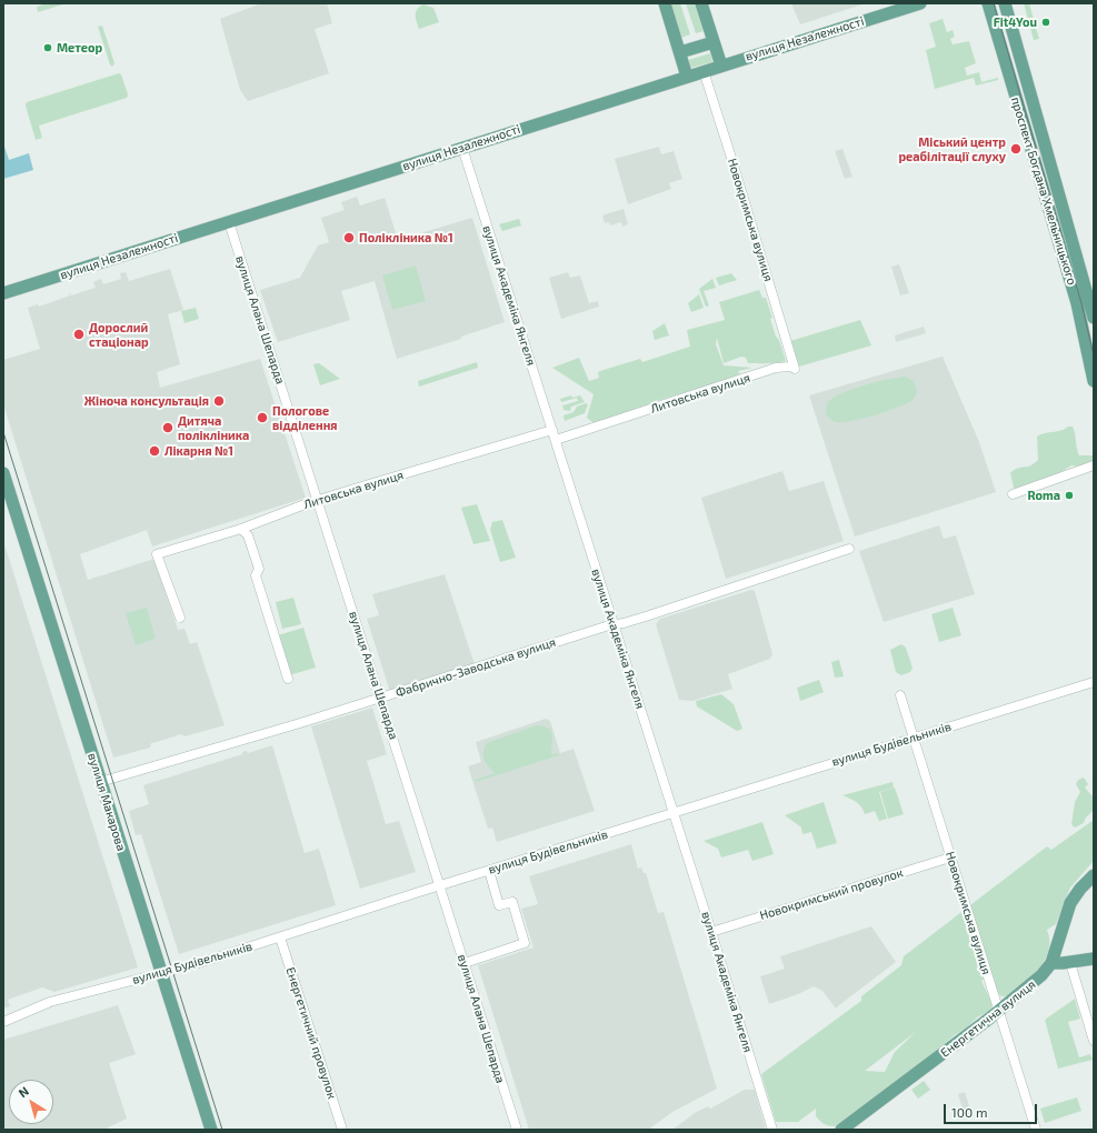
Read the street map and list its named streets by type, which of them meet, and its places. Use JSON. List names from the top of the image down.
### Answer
{
  "streets": {
    "main road": [
      "вулиця Незалежності",
      "проспект Богдана Хмельницького",
      "вулиця Макарова",
      "Енергетична вулиця"
    ],
    "street": [
      "Новокримська вулиця",
      "вулиця Академіка Янгеля",
      "вулиця Алана Шепарда",
      "Литовська вулиця",
      "Фабрично-Заводська вулиця",
      "вулиця Будівельників",
      "Новокримський провулок",
      "Енергетичний провулок"
    ]
  },
  "crossings": [
    ["вулиця Незалежності", "Новокримська вулиця"],
    ["вулиця Незалежності", "вулиця Академіка Янгеля"],
    ["вулиця Незалежності", "вулиця Алана Шепарда"],
    ["Новокримська вулиця", "Литовська вулиця"],
    ["Новокримська вулиця", "вулиця Будівельників"],
    ["Новокримська вулиця", "Новокримський провулок"],
    ["Новокримська вулиця", "Енергетична вулиця"],
    ["вулиця Академіка Янгеля", "Литовська вулиця"],
    ["вулиця Академіка Янгеля", "Фабрично-Заводська вулиця"],
    ["вулиця Академіка Янгеля", "вулиця Будівельників"],
    ["вулиця Академіка Янгеля", "Новокримський провулок"],
    ["вулиця Алана Шепарда", "Литовська вулиця"],
    ["вулиця Алана Шепарда", "Фабрично-Заводська вулиця"],
    ["вулиця Алана Шепарда", "вулиця Будівельників"],
    ["Фабрично-Заводська вулиця", "вулиця Макарова"],
    ["вулиця Будівельників", "вулиця Макарова"],
    ["вулиця Будівельників", "Енергетичний провулок"]
  ],
  "places": [
    "Fit4You",
    "Метеор",
    "Міський центр реабілітації слуху",
    "Полікліника №1",
    "Дорослий стаціонар",
    "Жіноча консультація",
    "Пологове відділення",
    "Дитяча полікліника",
    "Лікарня №1",
    "Roma"
  ],
  "scale_bar": "100 m",
  "north": "top left"
}
